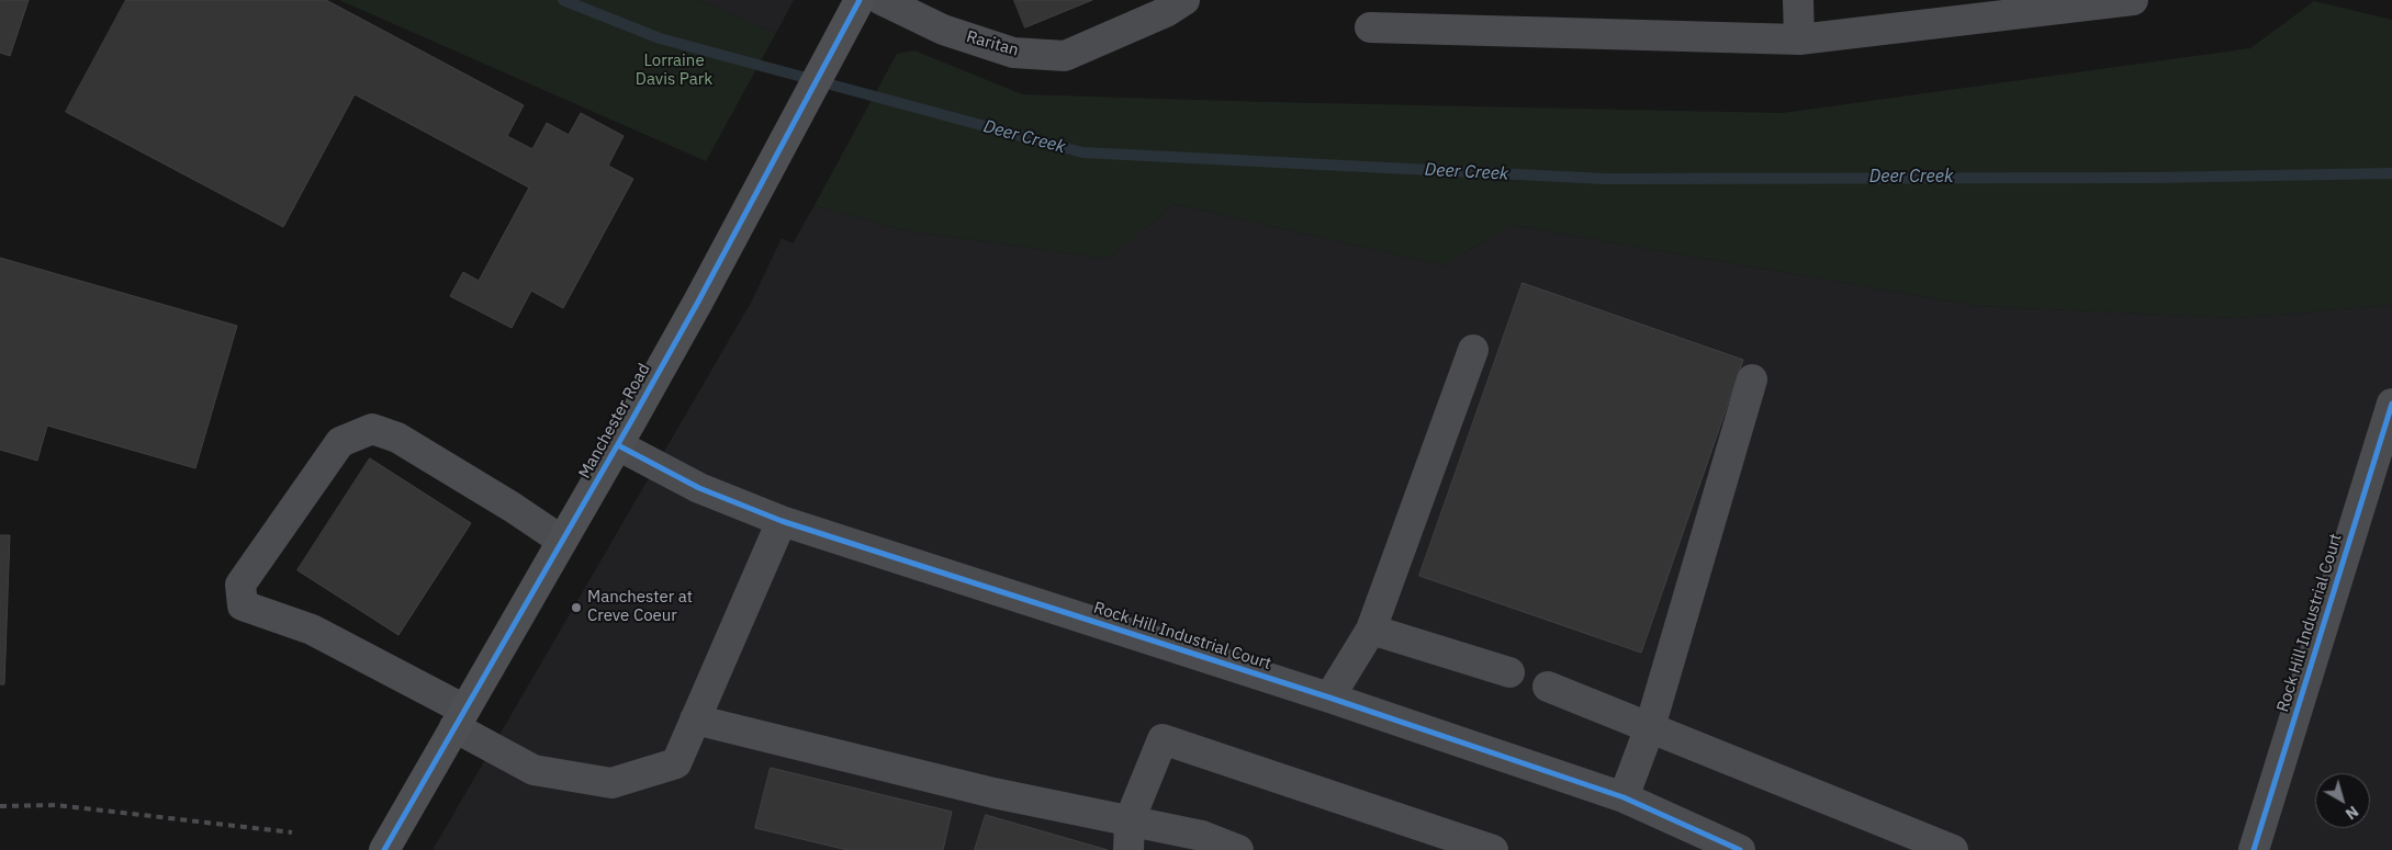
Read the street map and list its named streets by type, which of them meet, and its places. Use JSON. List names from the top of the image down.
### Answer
{
  "streets": {
    "main road": ["Manchester Road"],
    "street": ["Raritan", "Rock Hill Industrial Court"]
  },
  "crossings": [
    ["Manchester Road", "Rock Hill Industrial Court"]
  ],
  "water": ["Deer Creek"],
  "parks": ["Lorraine Davis Park"],
  "places": ["Manchester at Creve Coeur"],
  "north": "bottom right"
}
